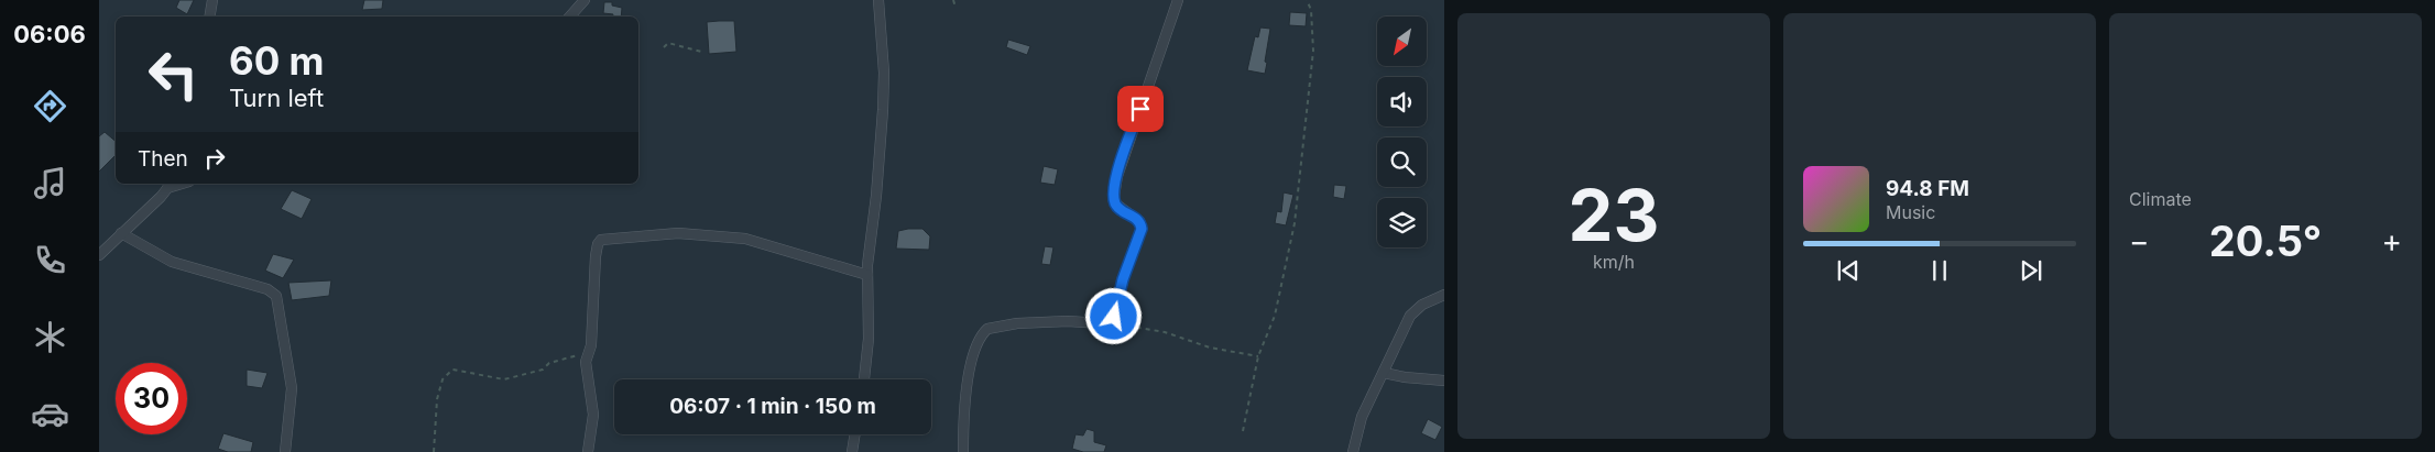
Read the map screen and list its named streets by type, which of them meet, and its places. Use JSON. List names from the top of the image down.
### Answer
{
  "north": "bottom left",
  "page": {
    "tabs": "06:06",
    "tile": [
      ["23", "km/h"],
      "Climate"
    ],
    "turn": ["60 m", "Turn left"],
    "then": "Then",
    "song": ["94.8 FM", "Music"],
    "heat": ["−", "20.5°", "+"],
    "limit": "30",
    "trip": "06:07 · 1 min · 150 m"
  }
}
